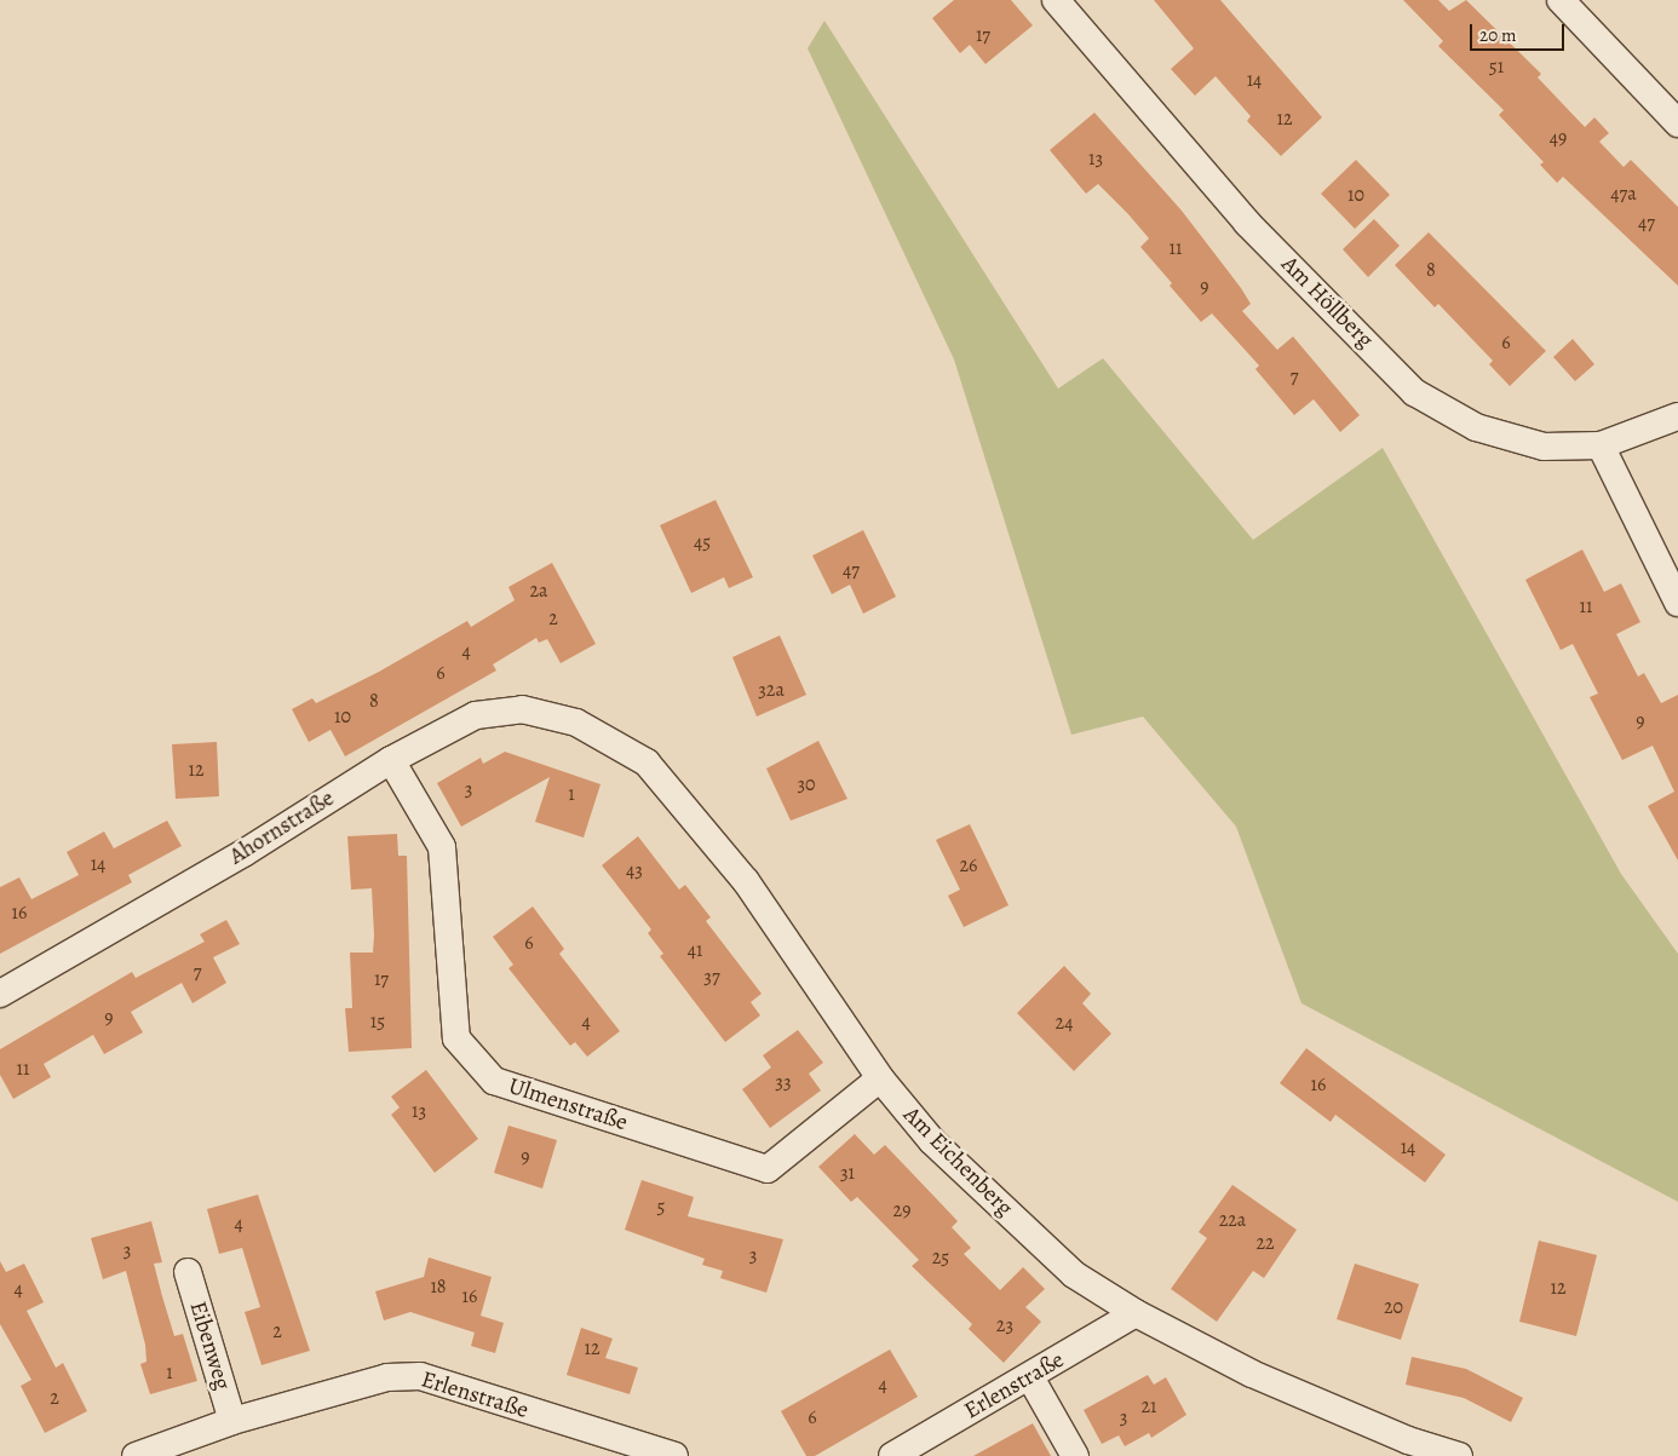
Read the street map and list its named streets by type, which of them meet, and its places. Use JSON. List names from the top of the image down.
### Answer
{
  "streets": {
    "street": [
      "Am Höllberg",
      "Ahornstraße",
      "Ulmenstraße",
      "Am Eichenberg",
      "Eibenweg",
      "Erlenstraße"
    ]
  },
  "crossings": [
    ["Ahornstraße", "Ulmenstraße"],
    ["Ahornstraße", "Am Eichenberg"],
    ["Ulmenstraße", "Am Eichenberg"],
    ["Am Eichenberg", "Erlenstraße"],
    ["Eibenweg", "Erlenstraße"]
  ],
  "house_numbers": [
    "17",
    "51",
    "14",
    "12",
    "49",
    "13",
    "47a",
    "10",
    "47",
    "11",
    "8",
    "9",
    "6",
    "7",
    "45",
    "47",
    "2a",
    "11",
    "2",
    "4",
    "6",
    "32a",
    "8",
    "10",
    "9",
    "12",
    "30",
    "3",
    "1",
    "14",
    "26",
    "43",
    "16",
    "6",
    "41",
    "7",
    "37",
    "17",
    "9",
    "15",
    "4",
    "24",
    "11",
    "33",
    "16",
    "13",
    "14",
    "9",
    "31",
    "5",
    "29",
    "22a",
    "4",
    "22",
    "3",
    "3",
    "25",
    "18",
    "12",
    "4",
    "16",
    "20",
    "23",
    "2",
    "12",
    "1",
    "4",
    "2",
    "21",
    "6",
    "3"
  ],
  "scale_bar": "20 m"
}
